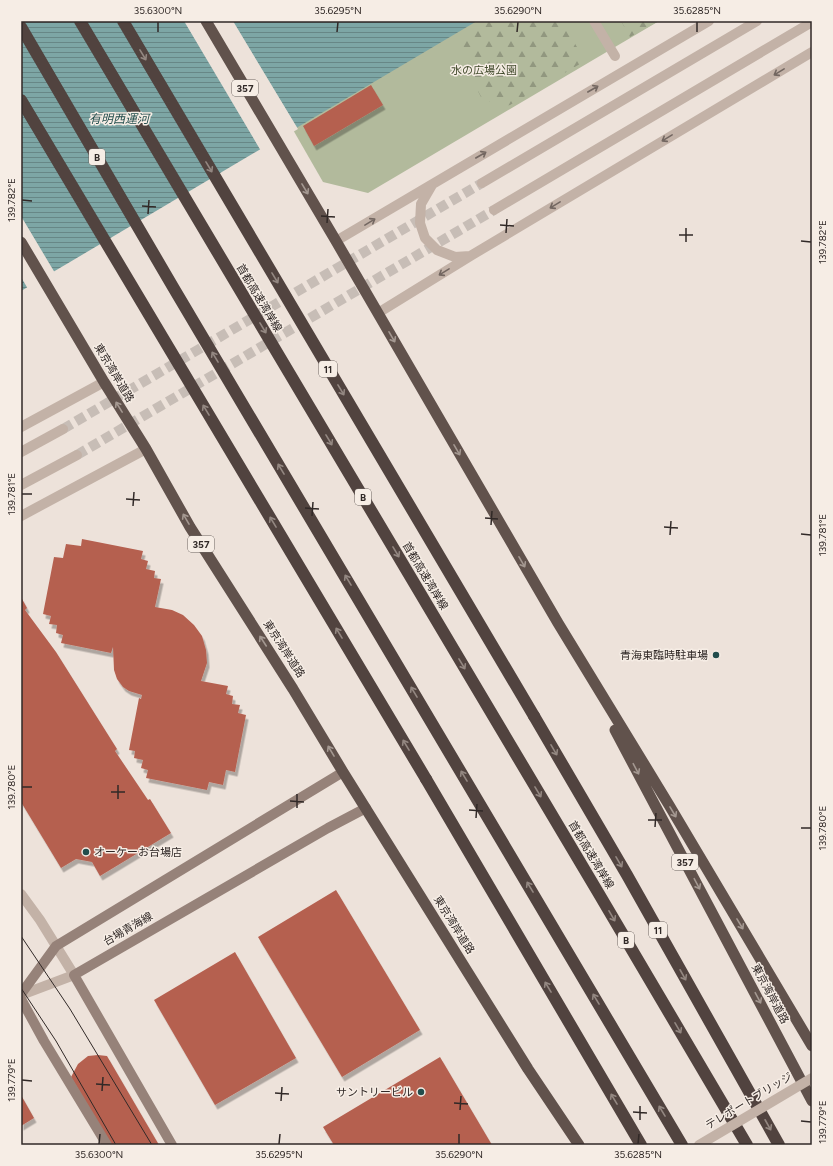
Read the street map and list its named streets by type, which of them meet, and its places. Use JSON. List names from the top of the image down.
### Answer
{
  "streets": {
    "highway": [
      "357",
      "B",
      "首都高速湾岸線",
      "11",
      "東京湾岸道路"
    ],
    "main road": ["台場青海線"],
    "street": ["テレポートブリッジ"]
  },
  "crossings": [
    ["東京湾岸道路", "台場青海線"]
  ],
  "water": ["有明西運河"],
  "parks": ["水の広場公園"],
  "places": ["青海東臨時駐車場", "オーケーお台場店", "サントリービル"],
  "coordinates": [
    "35.6300°N",
    "35.6295°N",
    "35.6290°N",
    "35.6285°N",
    "139.782°E",
    "139.781°E",
    "139.780°E",
    "139.779°E"
  ]
}
